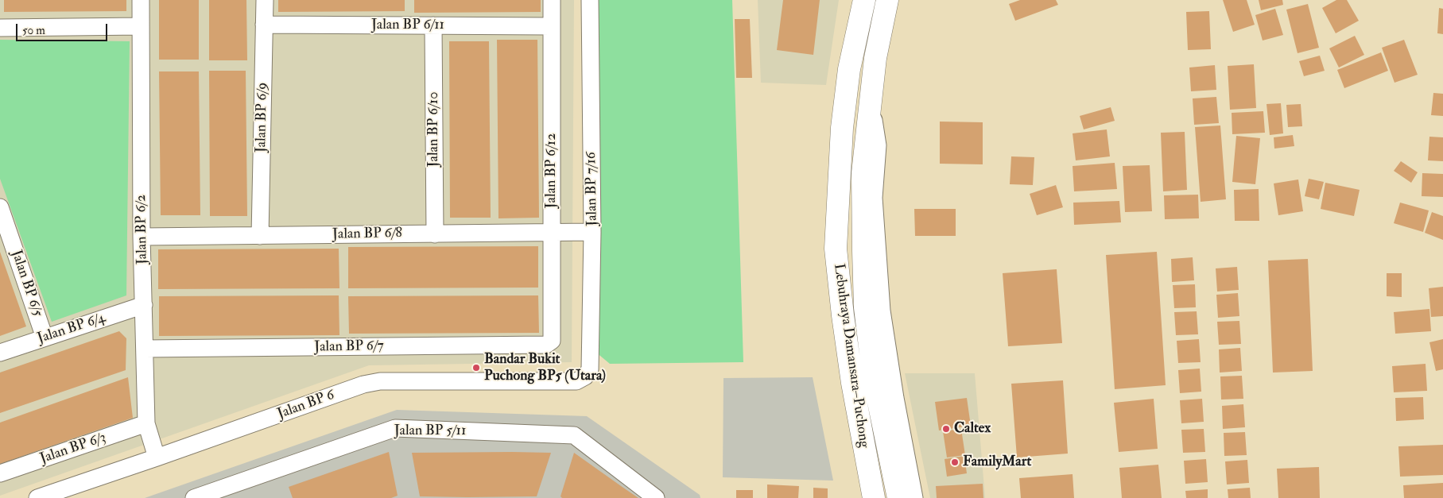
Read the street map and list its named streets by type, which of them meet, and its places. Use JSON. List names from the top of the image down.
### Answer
{
  "streets": {
    "highway": ["Lebuhraya Damansara–Puchong"],
    "street": [
      "Jalan BP 6/11",
      "Jalan BP 6/9",
      "Jalan BP 6/10",
      "Jalan BP 6/12",
      "Jalan BP 7/16",
      "Jalan BP 6/2",
      "Jalan BP 6/8",
      "Jalan BP 6/5",
      "Jalan BP 6/4",
      "Jalan BP 6/7",
      "Jalan BP 6",
      "Jalan BP 5/11",
      "Jalan BP 6/3"
    ]
  },
  "crossings": [
    ["Jalan BP 6/11", "Jalan BP 6/9"],
    ["Jalan BP 6/11", "Jalan BP 6/10"],
    ["Jalan BP 6/11", "Jalan BP 6/12"],
    ["Jalan BP 6/9", "Jalan BP 6/8"],
    ["Jalan BP 6/10", "Jalan BP 6/8"],
    ["Jalan BP 6/12", "Jalan BP 6/8"],
    ["Jalan BP 6/12", "Jalan BP 6/7"],
    ["Jalan BP 7/16", "Jalan BP 6/8"],
    ["Jalan BP 7/16", "Jalan BP 6"],
    ["Jalan BP 6/2", "Jalan BP 6/8"],
    ["Jalan BP 6/2", "Jalan BP 6/4"],
    ["Jalan BP 6/2", "Jalan BP 6/7"],
    ["Jalan BP 6/2", "Jalan BP 6"],
    ["Jalan BP 6/2", "Jalan BP 6/3"],
    ["Jalan BP 6/5", "Jalan BP 6/4"]
  ],
  "places": ["Bandar Bukit Puchong BP5 (Utara)", "Caltex", "FamilyMart"],
  "scale_bar": "50 m"
}
